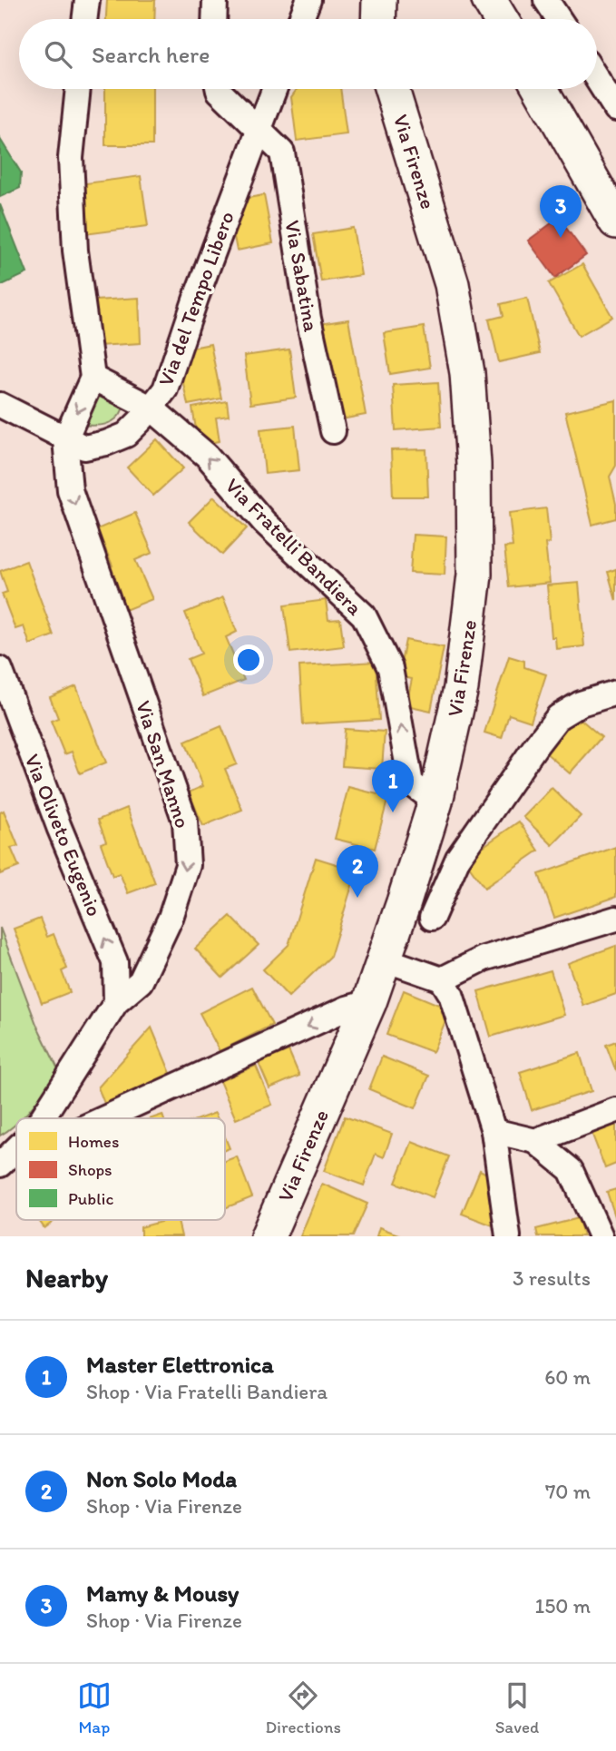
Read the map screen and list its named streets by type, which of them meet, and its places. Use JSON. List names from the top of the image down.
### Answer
{
  "streets": {
    "main road": ["Via Firenze"],
    "street": [
      "Via Sabatina",
      "Via del Tempo Libero",
      "Via Fratelli Bandiera",
      "Via San Manno",
      "Via Oliveto Eugenio"
    ]
  },
  "crossings": [
    ["Via Firenze", "Via Fratelli Bandiera"],
    ["Via Sabatina", "Via del Tempo Libero"],
    ["Via del Tempo Libero", "Via Fratelli Bandiera"],
    ["Via del Tempo Libero", "Via San Manno"],
    ["Via San Manno", "Via Oliveto Eugenio"]
  ],
  "one_way": ["Via Fratelli Bandiera", "Via San Manno", "Via Oliveto Eugenio"],
  "legend": ["Homes", "Shops", "Public"],
  "page": {
    "search": "Search here",
    "pins": ["3", "1", "2"],
    "heading": ["Nearby", "3 results"],
    "list": [
      {
        "mark": "1",
        "name": "Master Elettronica",
        "note": "Shop · Via Fratelli Bandiera",
        "value": "60 m"
      },
      {
        "mark": "2",
        "name": "Non Solo Moda",
        "note": "Shop · Via Firenze",
        "value": "70 m"
      },
      {
        "mark": "3",
        "name": "Mamy & Mousy",
        "note": "Shop · Via Firenze",
        "value": "150 m"
      }
    ],
    "nav": ["Map", "Directions", "Saved"]
  }
}
